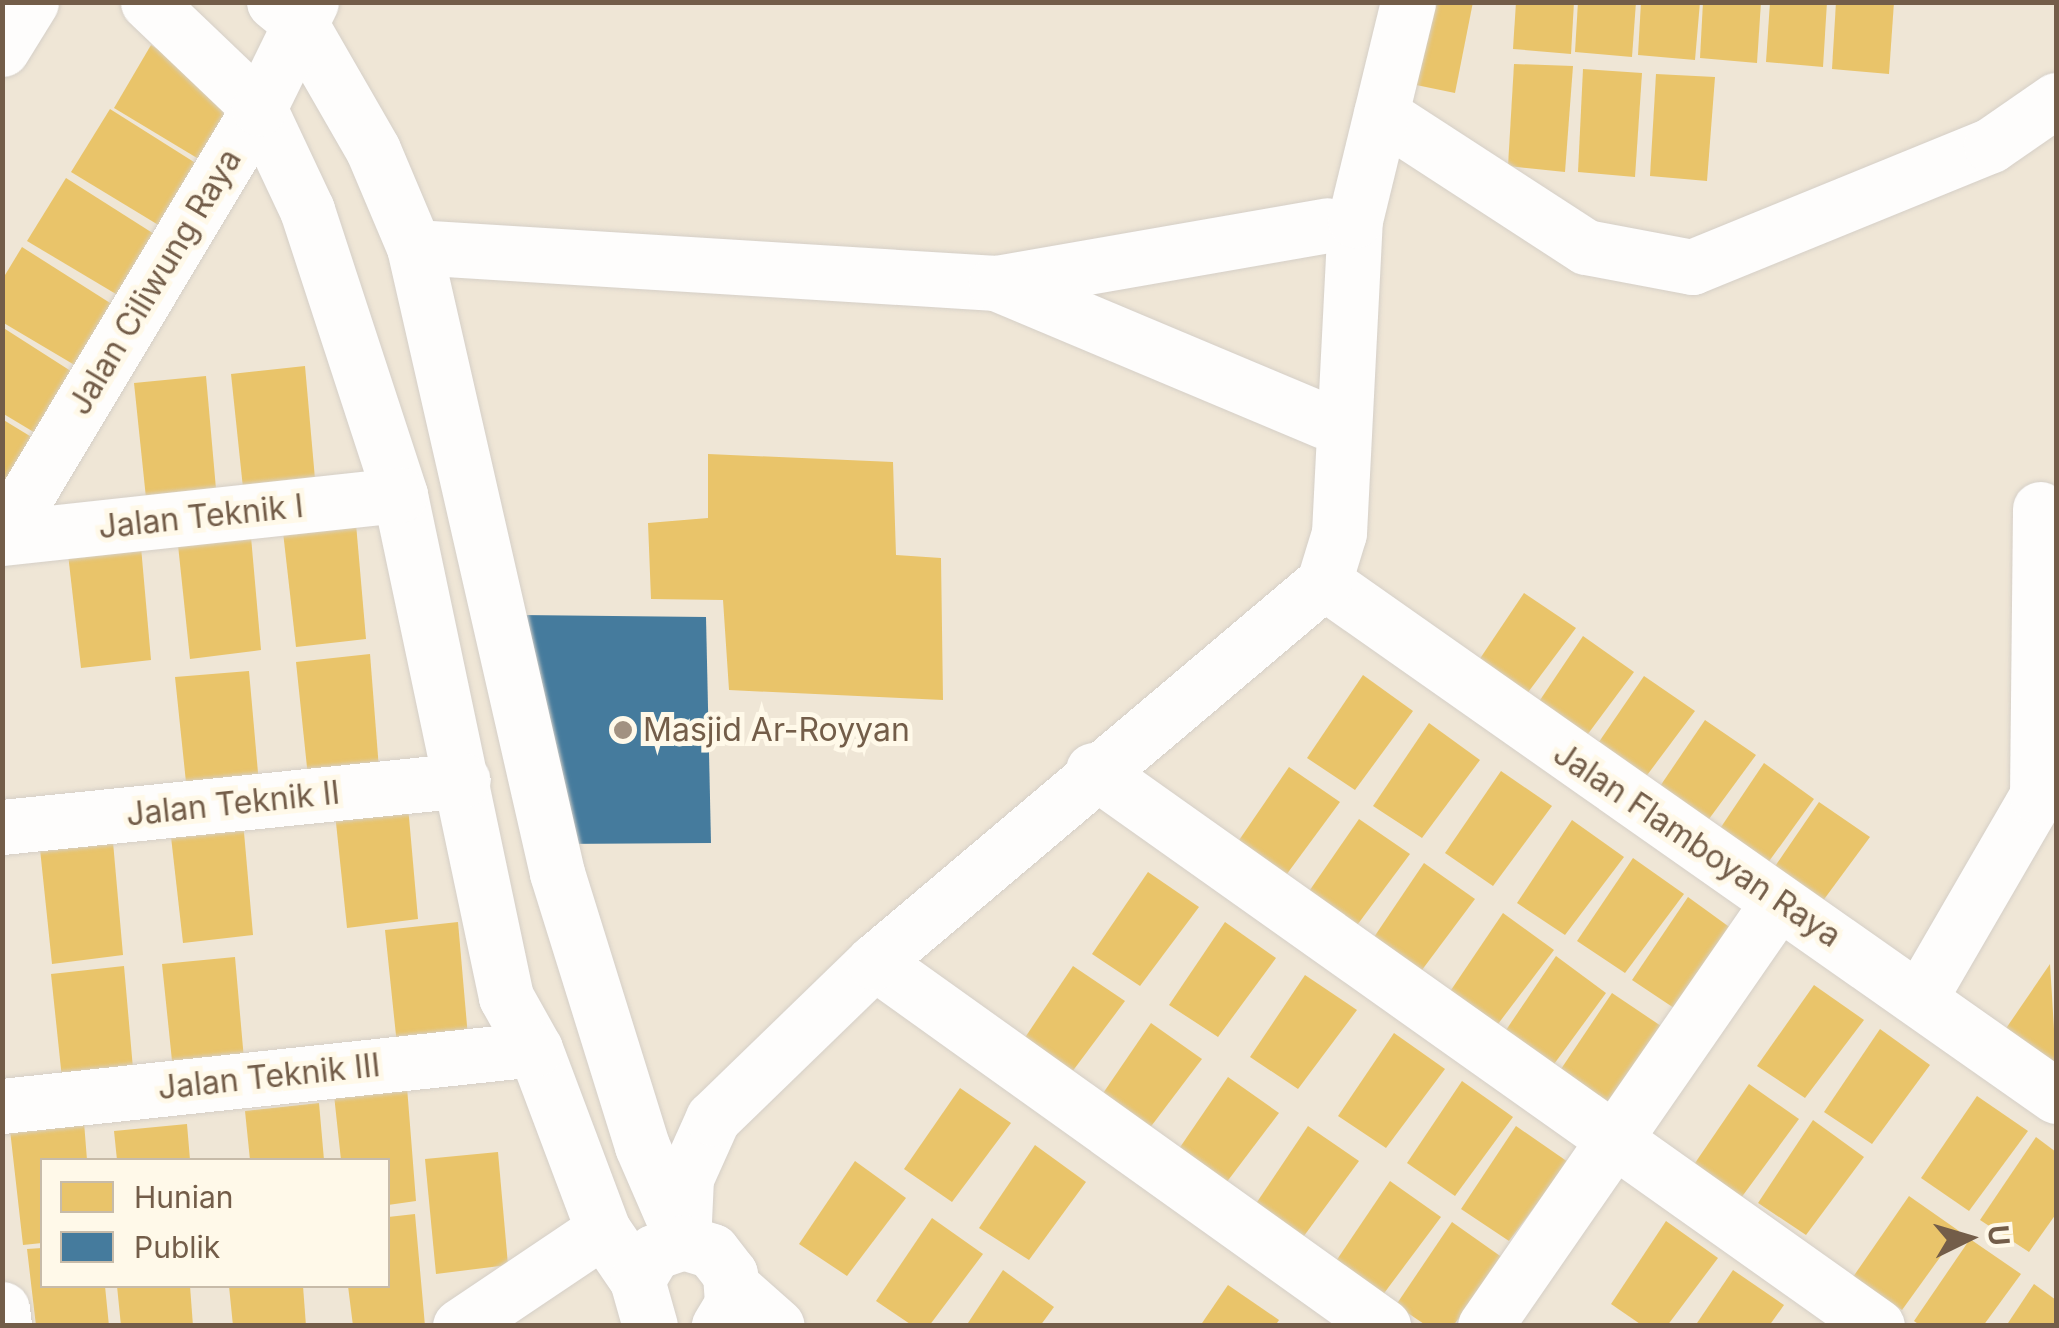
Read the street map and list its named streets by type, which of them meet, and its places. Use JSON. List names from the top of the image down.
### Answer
{
  "streets": {
    "street": [
      "Jalan Ciliwung Raya",
      "Jalan Teknik I",
      "Jalan Teknik II",
      "Jalan Flamboyan Raya",
      "Jalan Teknik III"
    ]
  },
  "crossings": [
    ["Jalan Ciliwung Raya", "Jalan Teknik I"]
  ],
  "places": ["Masjid Ar-Royyan"],
  "legend": ["Hunian", "Publik"],
  "north": "right"
}
